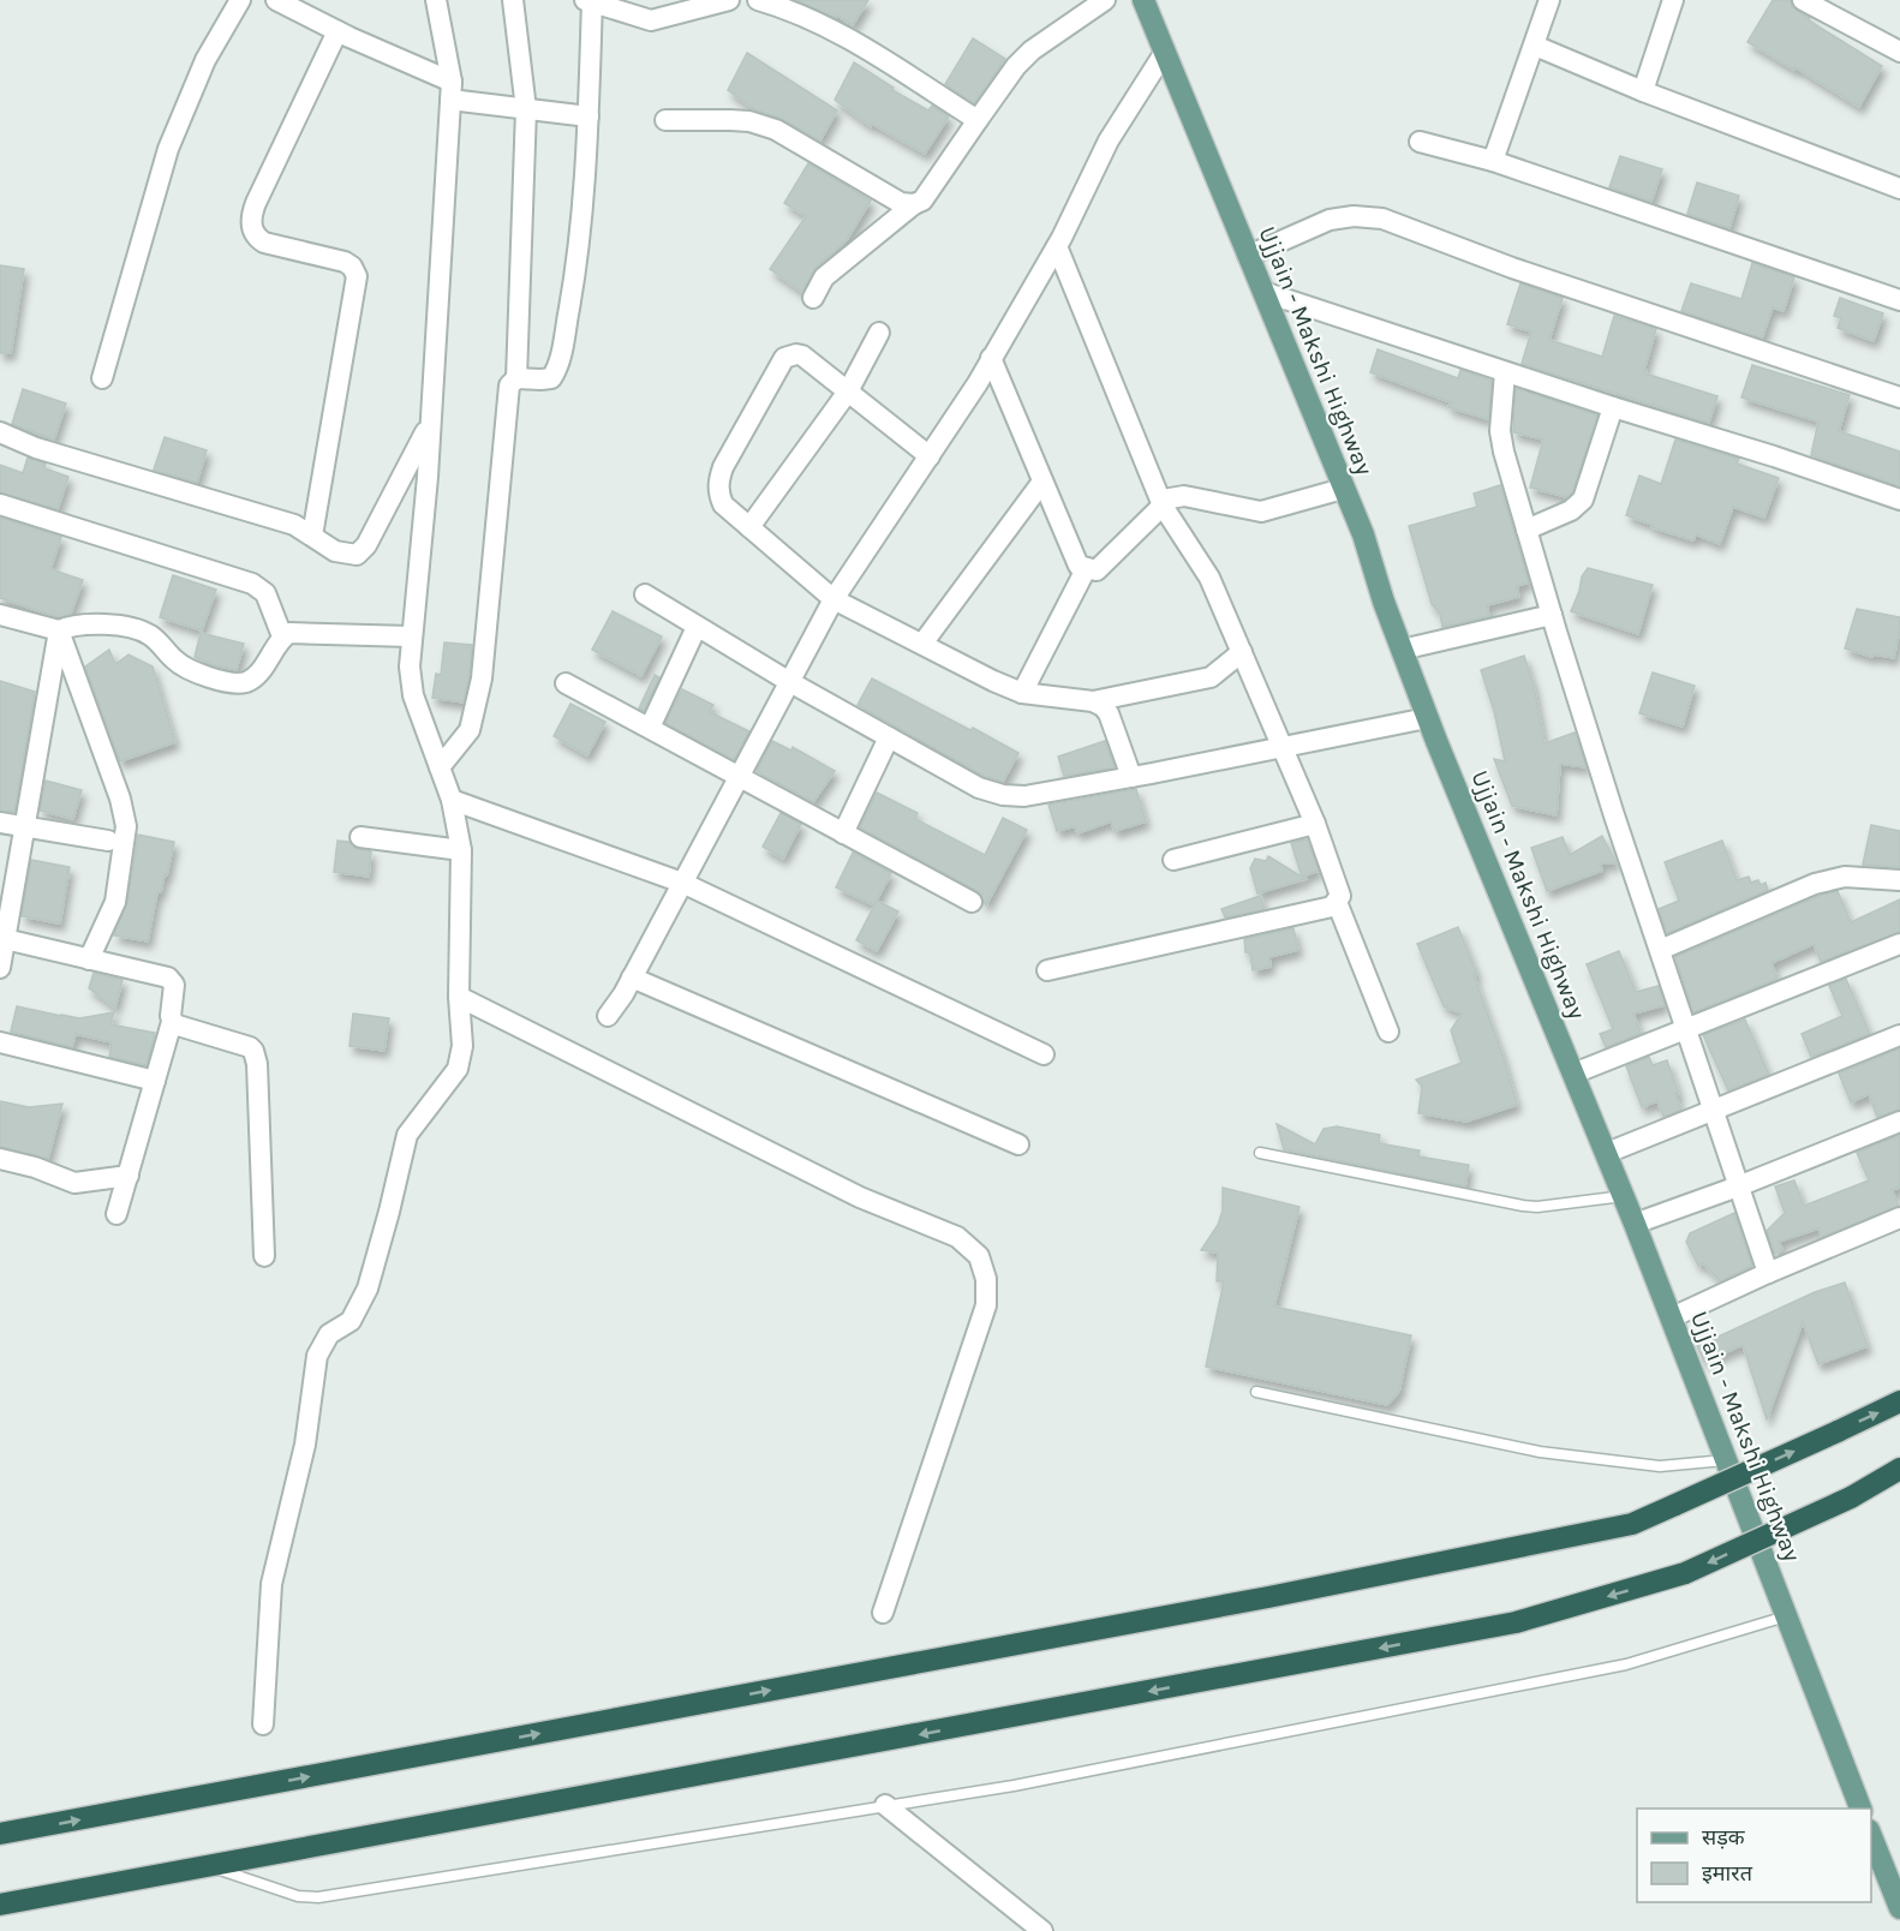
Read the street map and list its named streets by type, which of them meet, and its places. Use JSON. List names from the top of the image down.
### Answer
{
  "streets": {
    "main road": ["Ujjain - Makshi Highway"]
  },
  "legend": ["सड़क", "इमारत"]
}
